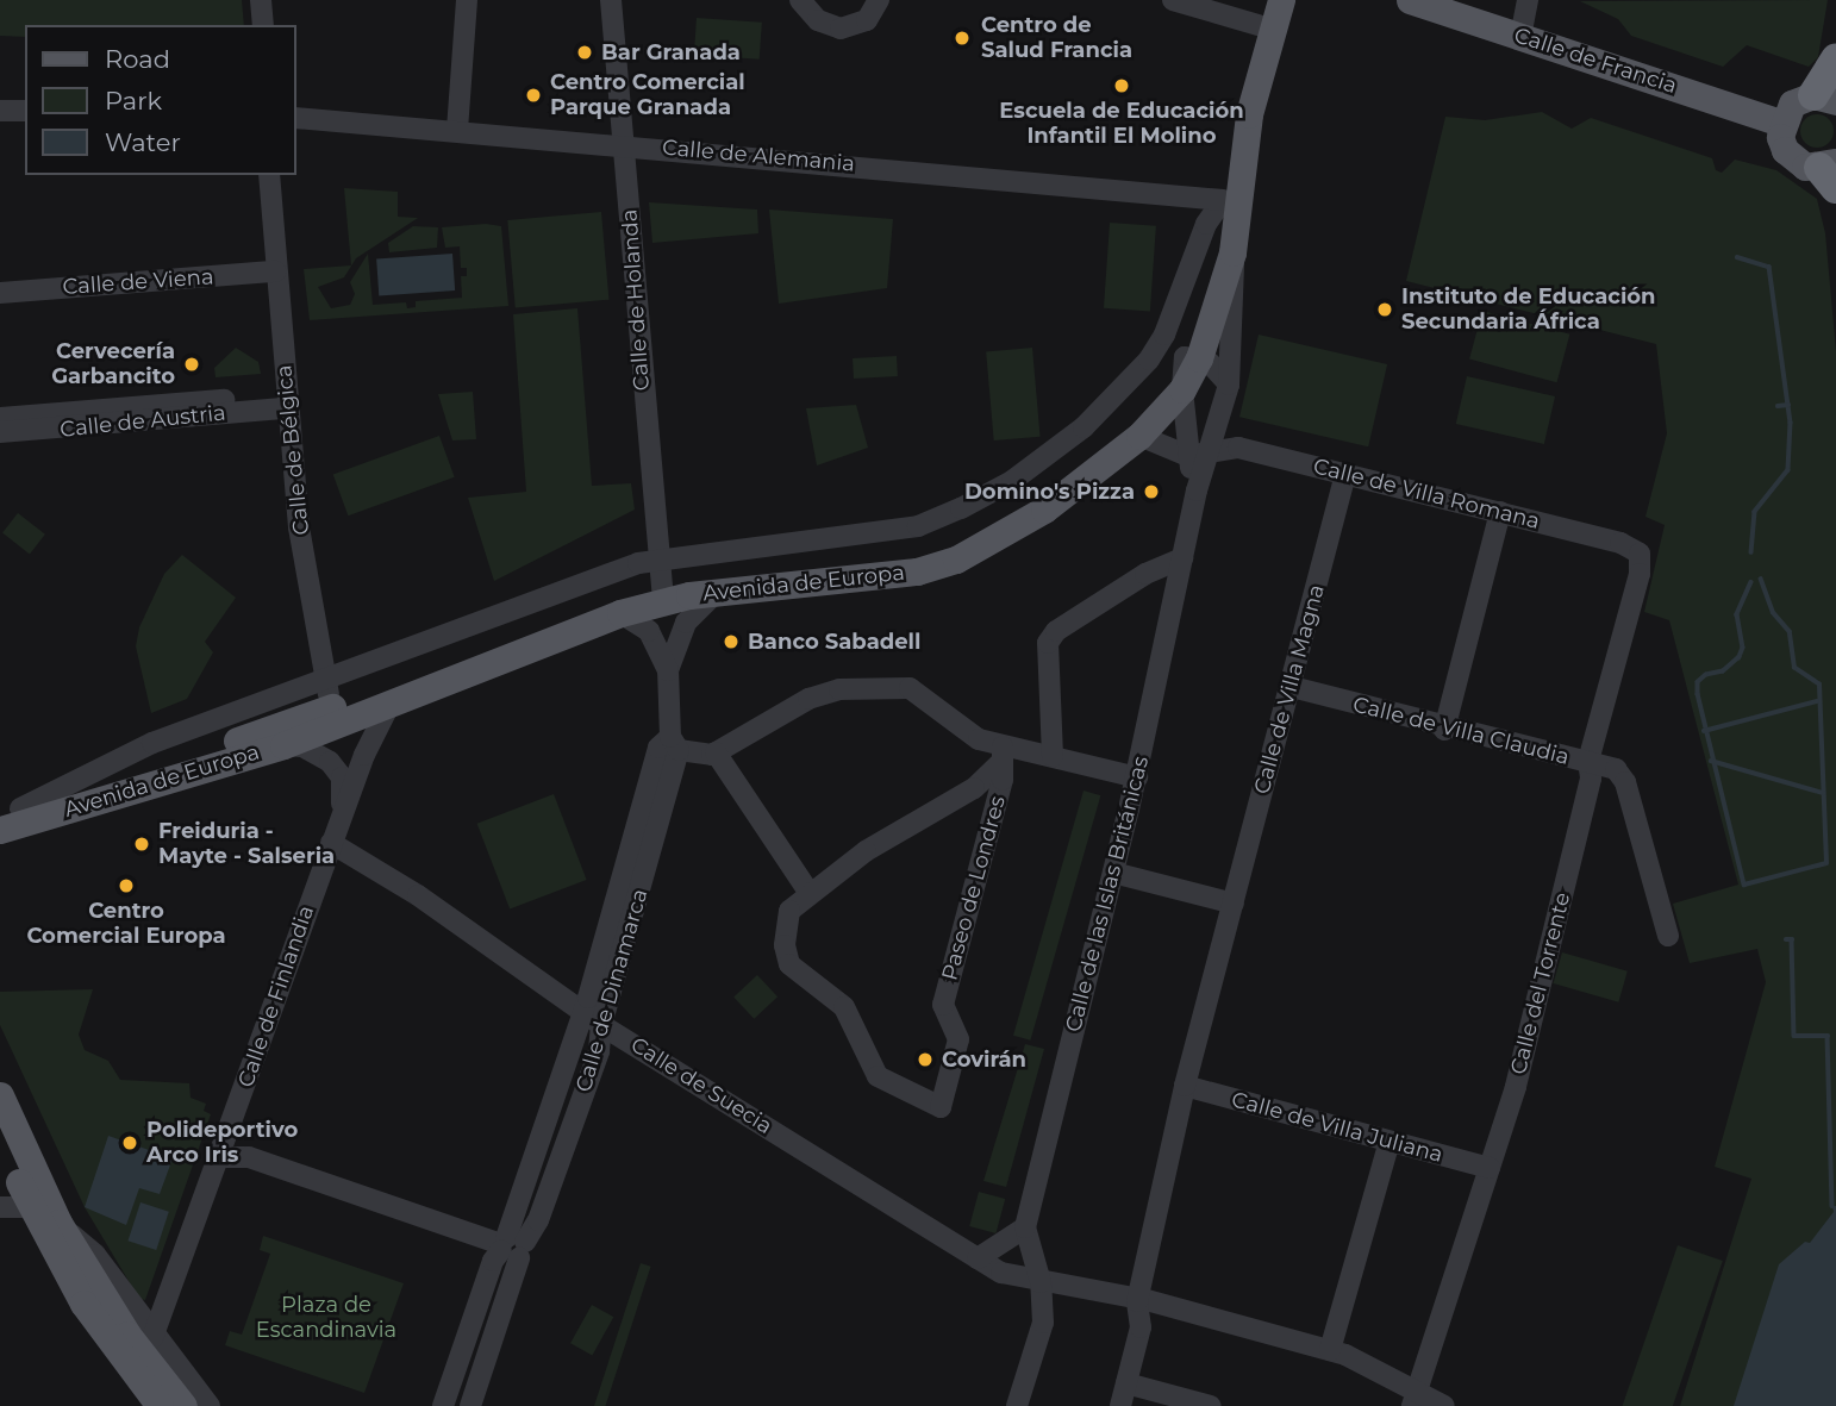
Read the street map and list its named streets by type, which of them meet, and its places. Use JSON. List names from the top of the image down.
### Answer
{
  "streets": {
    "main road": ["Calle de Francia", "Avenida de Europa"],
    "street": [
      "Calle de Alemania",
      "Calle de Viena",
      "Calle de Holanda",
      "Calle de Austria",
      "Calle de Bélgica",
      "Calle de Villa Romana",
      "Calle de Villa Magna",
      "Calle de Villa Claudia",
      "Paseo de Londres",
      "Calle de las Islas Británicas",
      "Calle del Torrente",
      "Calle de Dinamarca",
      "Calle de Finlandia",
      "Calle de Suecia",
      "Calle de Villa Juliana"
    ]
  },
  "crossings": [
    ["Calle de Alemania", "Calle de Holanda"],
    ["Calle de Alemania", "Avenida de Europa"],
    ["Calle de Viena", "Calle de Bélgica"],
    ["Calle de Holanda", "Avenida de Europa"],
    ["Calle de Austria", "Calle de Bélgica"],
    ["Calle de Bélgica", "Avenida de Europa"],
    ["Calle de Villa Romana", "Calle de Villa Magna"],
    ["Calle de Villa Romana", "Calle de las Islas Británicas"],
    ["Calle de Villa Romana", "Calle del Torrente"],
    ["Avenida de Europa", "Calle de las Islas Británicas"],
    ["Avenida de Europa", "Calle de Dinamarca"],
    ["Avenida de Europa", "Calle de Finlandia"],
    ["Calle de Villa Magna", "Calle de Villa Claudia"],
    ["Calle de Villa Magna", "Calle de Suecia"],
    ["Calle de Villa Magna", "Calle de Villa Juliana"],
    ["Calle de Villa Claudia", "Calle del Torrente"],
    ["Calle de las Islas Británicas", "Calle de Suecia"],
    ["Calle del Torrente", "Calle de Suecia"],
    ["Calle del Torrente", "Calle de Villa Juliana"],
    ["Calle de Dinamarca", "Calle de Suecia"],
    ["Calle de Finlandia", "Calle de Suecia"]
  ],
  "parks": ["Plaza de Escandinavia"],
  "places": [
    "Centro de Salud Francia",
    "Bar Granada",
    "Escuela de Educación Infantil El Molino",
    "Centro Comercial Parque Granada",
    "Instituto de Educación Secundaria África",
    "Cervecería Garbancito",
    "Domino's Pizza",
    "Banco Sabadell",
    "Freiduria - Mayte - Salseria",
    "Centro Comercial Europa",
    "Covirán",
    "Polideportivo Arco Iris"
  ],
  "legend": ["Road", "Park", "Water"]
}
